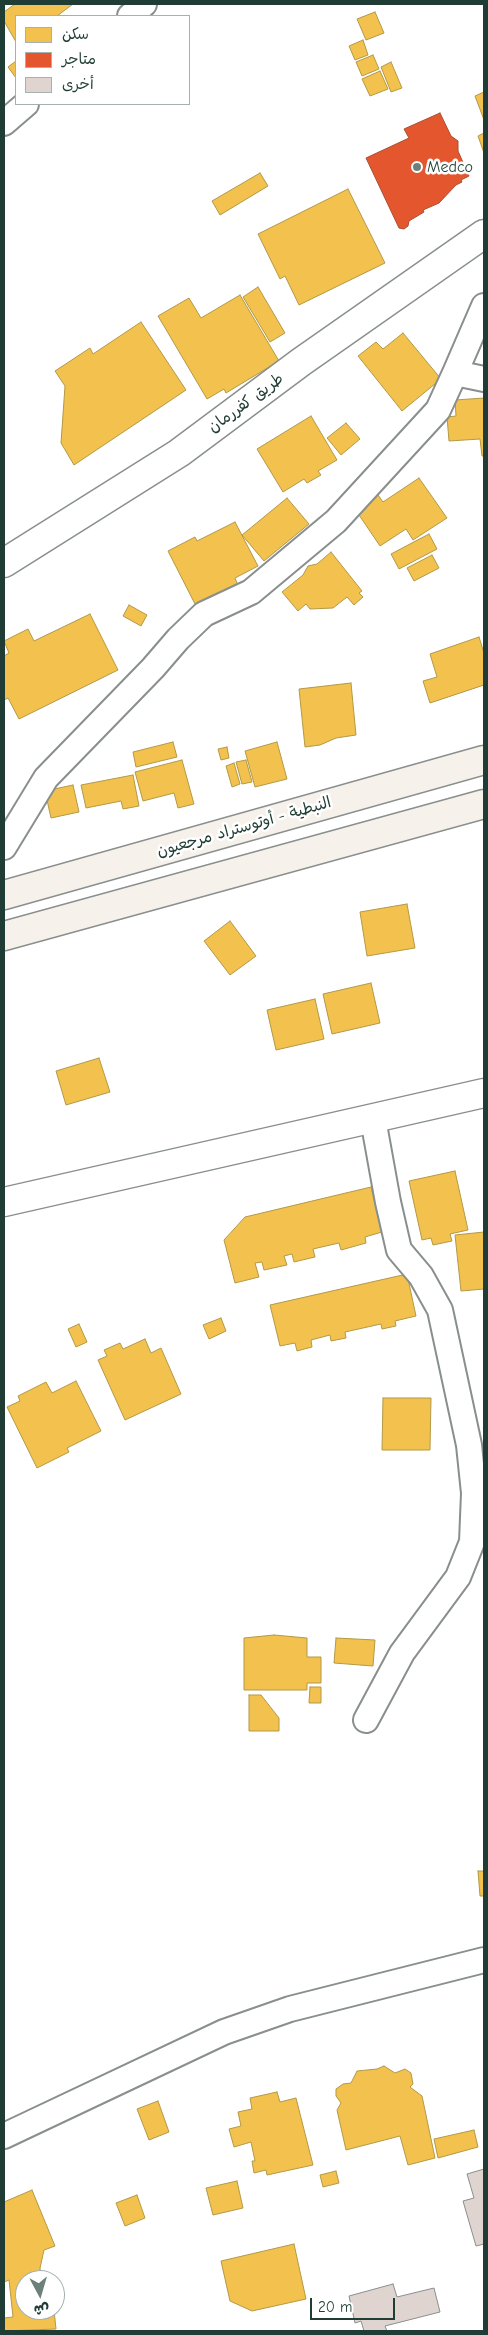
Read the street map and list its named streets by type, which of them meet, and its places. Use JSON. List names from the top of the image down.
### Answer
{
  "streets": {
    "highway": ["النبطية - أوتوستراد مرجعيون"],
    "main road": ["طريق كفررمان"]
  },
  "places": ["Medco"],
  "legend": ["سكن", "متاجر", "أخرى"],
  "scale_bar": "20 m",
  "north": "bottom"
}
